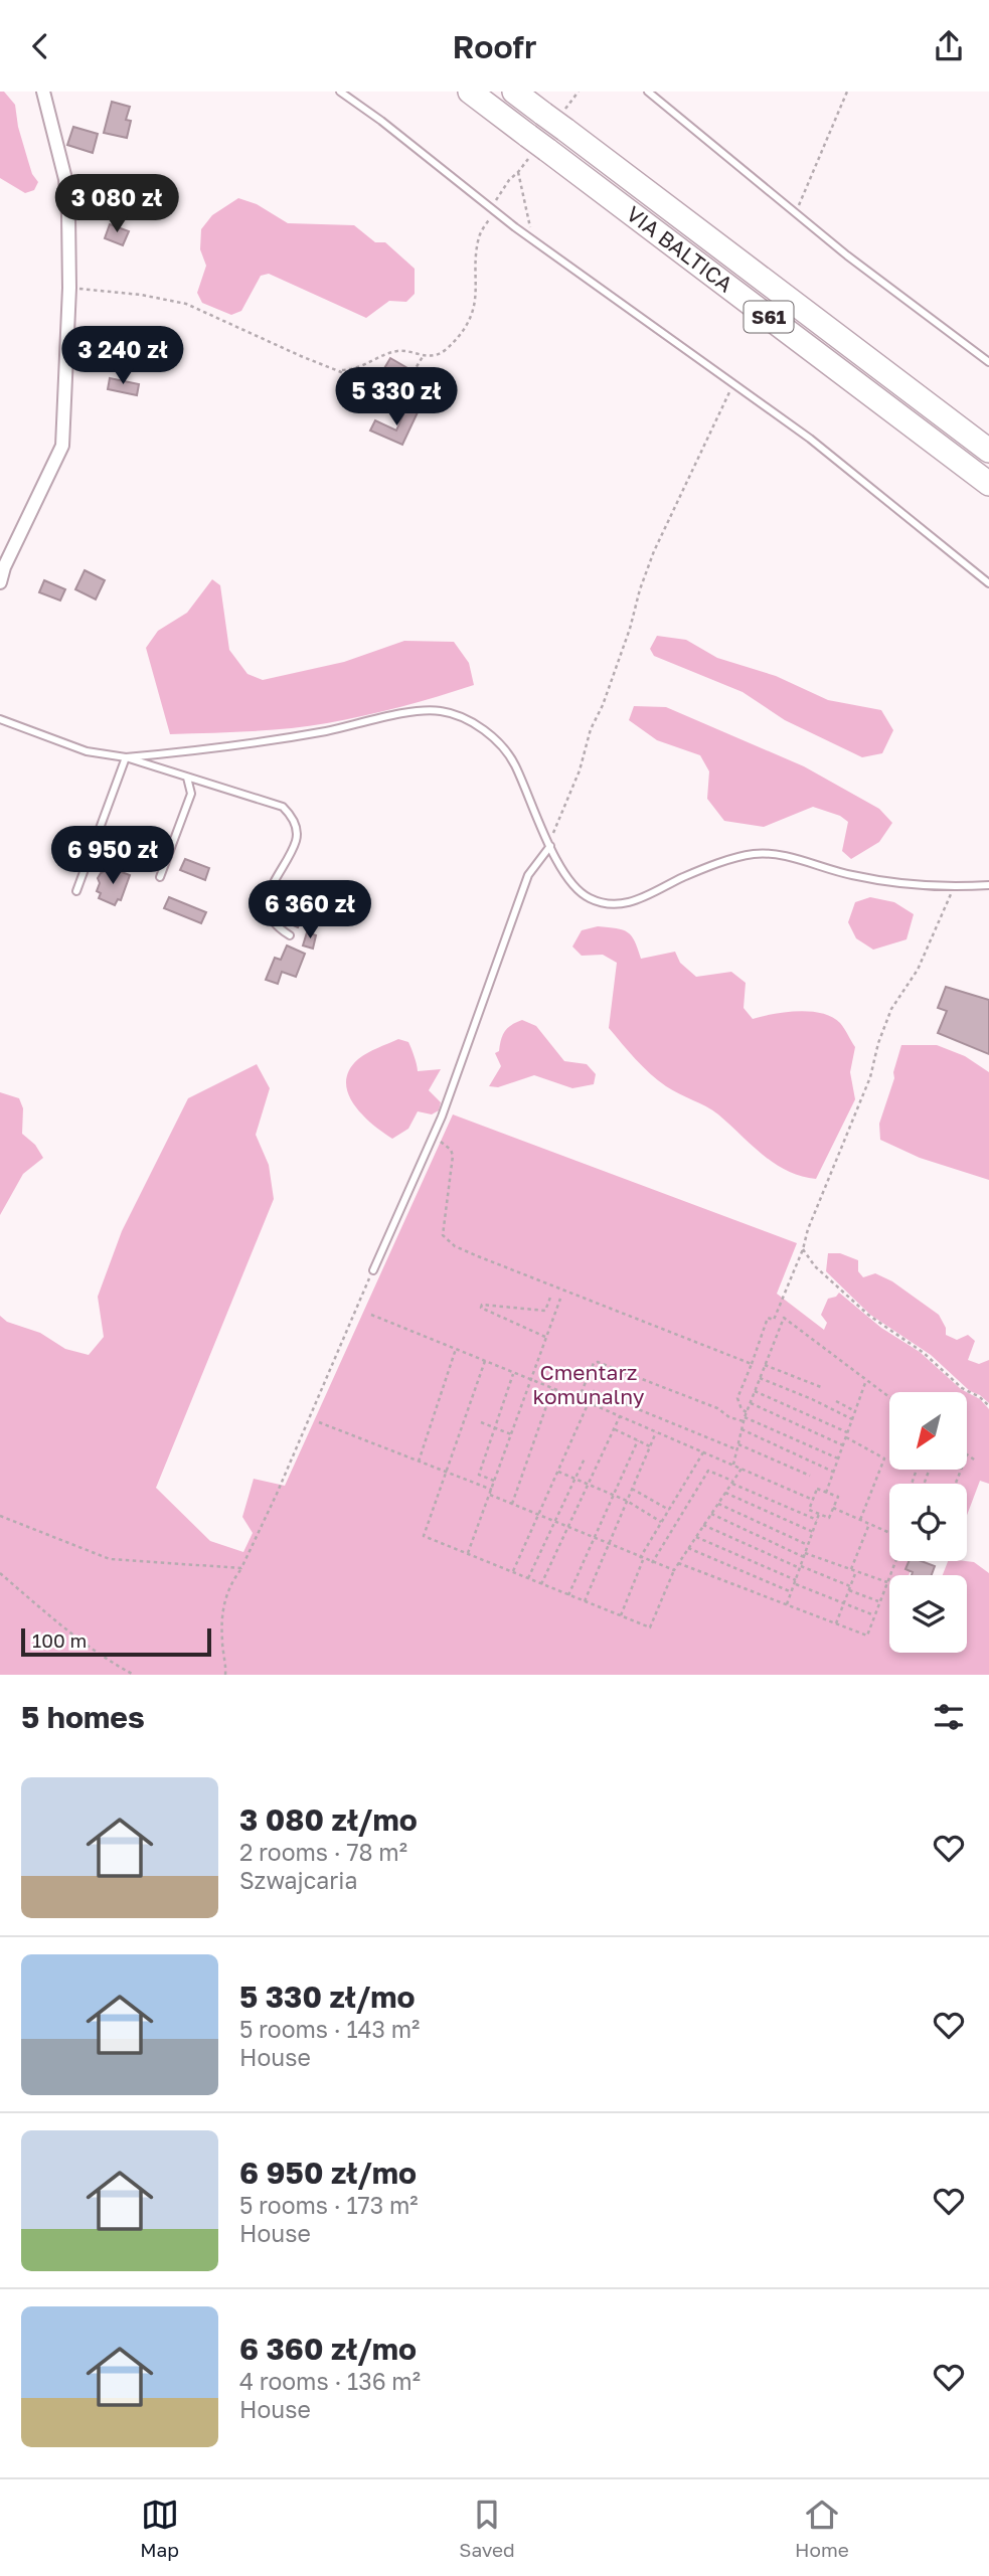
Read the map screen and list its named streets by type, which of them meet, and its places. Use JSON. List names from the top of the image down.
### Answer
{
  "streets": {
    "highway": ["VIA BALTICA", "S61"]
  },
  "parks": ["Cmentarz komunalny"],
  "scale_bar": "100 m",
  "north": "bottom left",
  "page": {
    "header": "Roofr",
    "price": [
      "3 080 zł",
      "3 240 zł",
      "5 330 zł",
      "6 950 zł",
      "6 360 zł"
    ],
    "scale": "100 m",
    "heading": "5 homes",
    "list": [
      {
        "name": "3 080 zł/mo",
        "note": "2 rooms · 78 m² · Szwajcaria"
      },
      {
        "name": "5 330 zł/mo",
        "note": "5 rooms · 143 m² · House"
      },
      {
        "name": "6 950 zł/mo",
        "note": "5 rooms · 173 m² · House"
      },
      {
        "name": "6 360 zł/mo",
        "note": "4 rooms · 136 m² · House"
      }
    ],
    "tabs": ["Map", "Saved", "Home"]
  }
}
